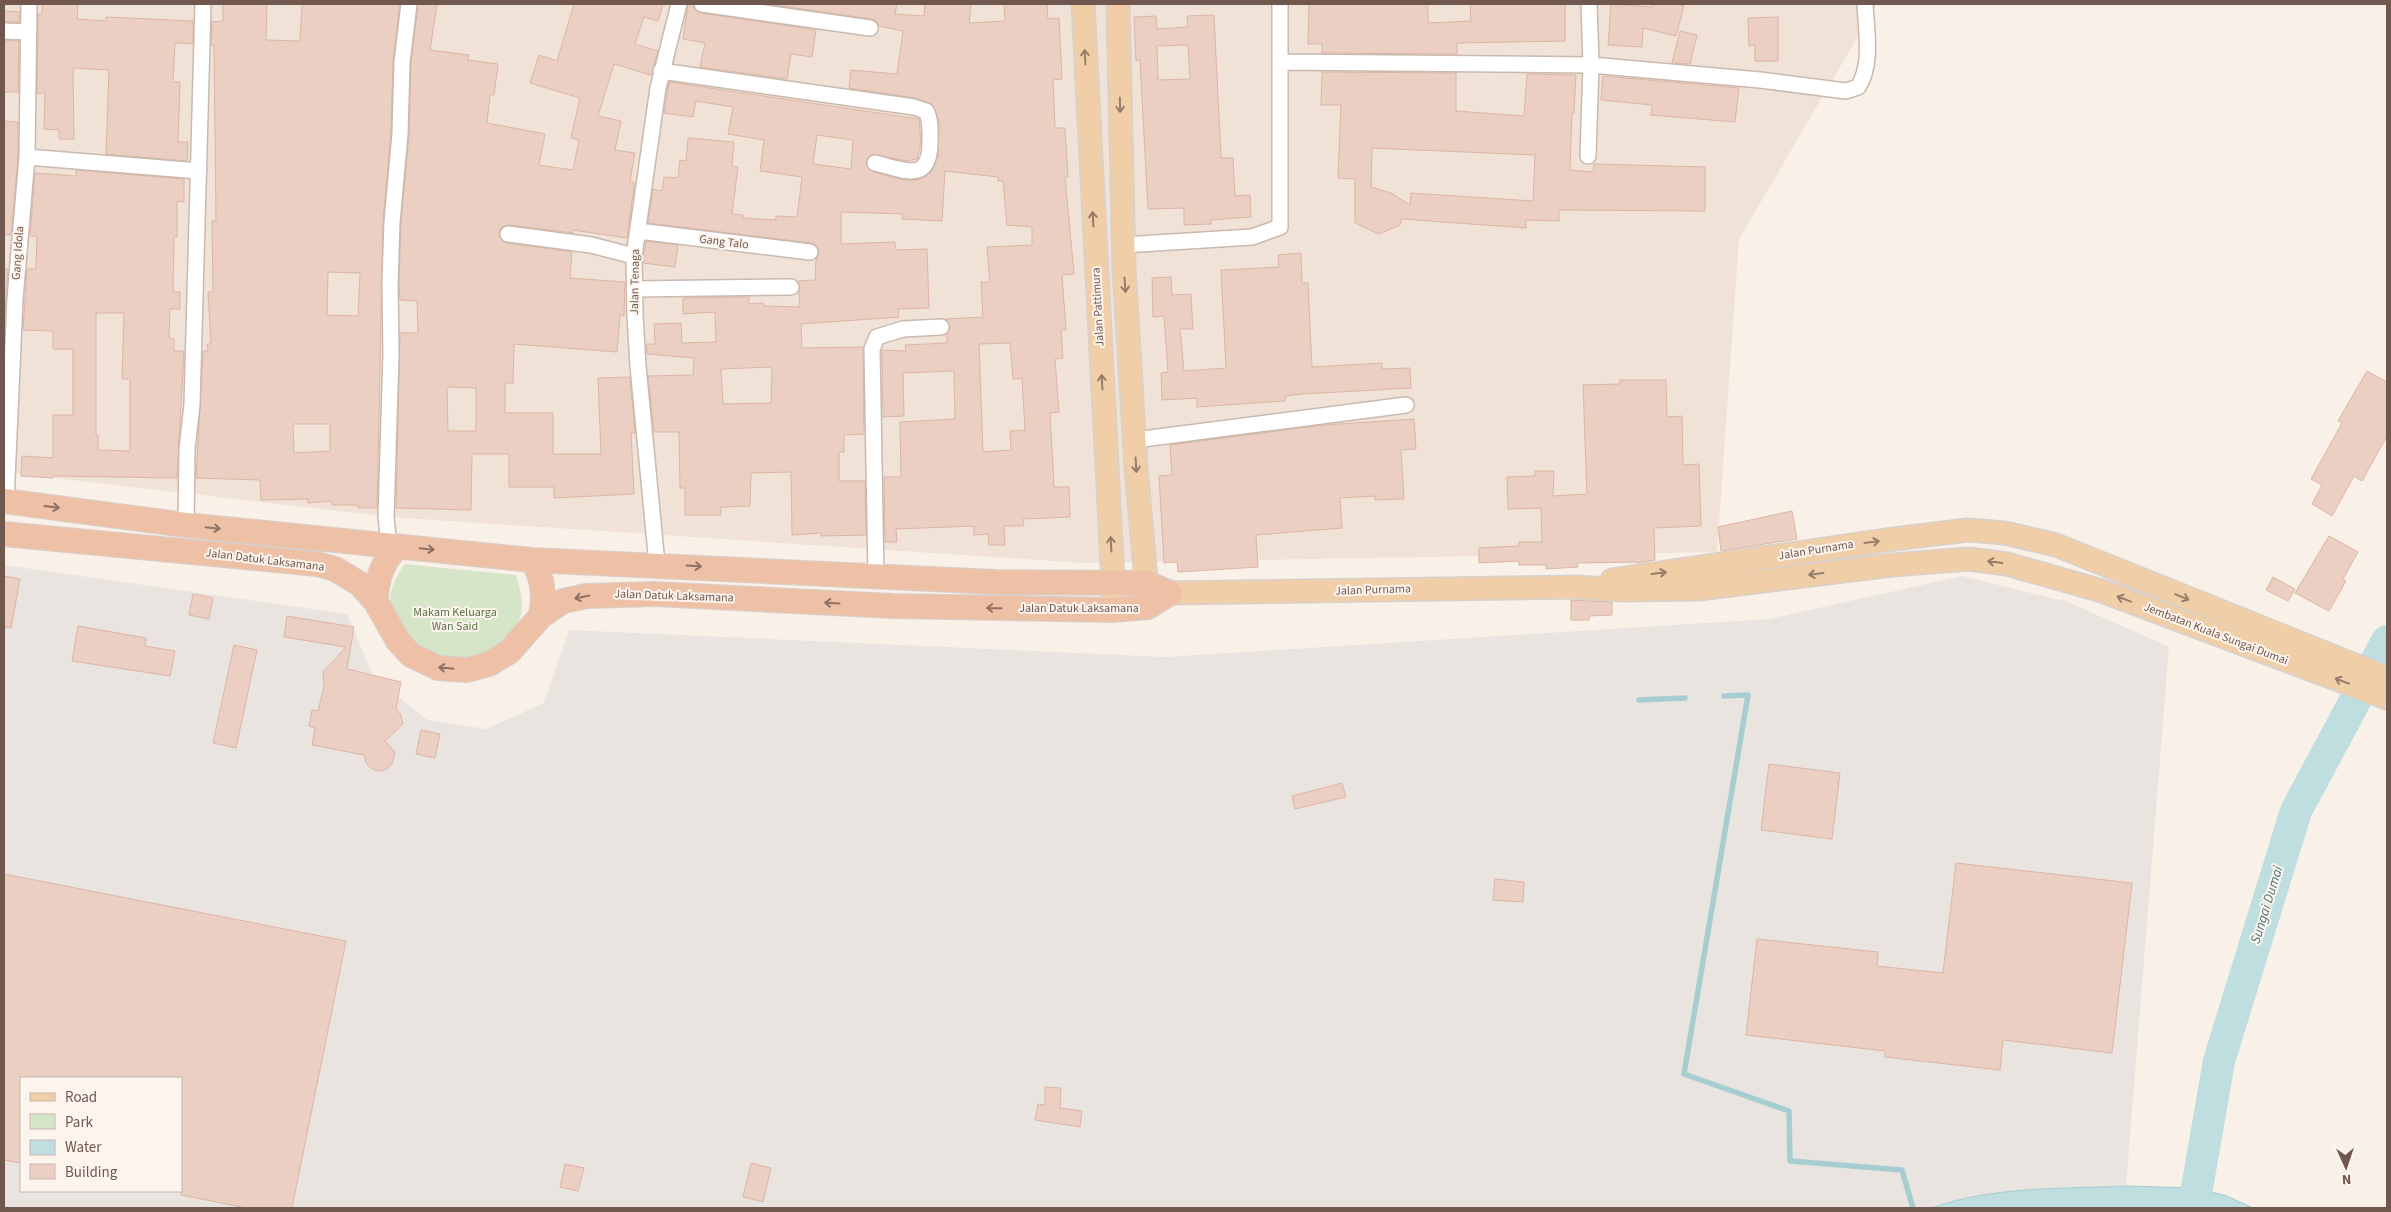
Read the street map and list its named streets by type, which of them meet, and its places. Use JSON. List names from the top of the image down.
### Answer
{
  "streets": {
    "highway": ["Jalan Datuk Laksamana"],
    "main road": ["Jalan Pattimura", "Jalan Purnama", "Jembatan Kuala Sungai Dumai"],
    "street": ["Gang Talo", "Gang Idola", "Jalan Tenaga"]
  },
  "crossings": [
    ["Gang Talo", "Jalan Tenaga"],
    ["Gang Idola", "Jalan Datuk Laksamana"],
    ["Jalan Tenaga", "Jalan Datuk Laksamana"],
    ["Jalan Pattimura", "Jalan Datuk Laksamana"],
    ["Jalan Purnama", "Jalan Datuk Laksamana"],
    ["Jalan Purnama", "Jembatan Kuala Sungai Dumai"]
  ],
  "water": ["Sungai Dumai"],
  "parks": ["Makam Keluarga Wan Said"],
  "legend": [
    "Road",
    "Park",
    "Water",
    "Building"
  ],
  "north": "bottom"
}
